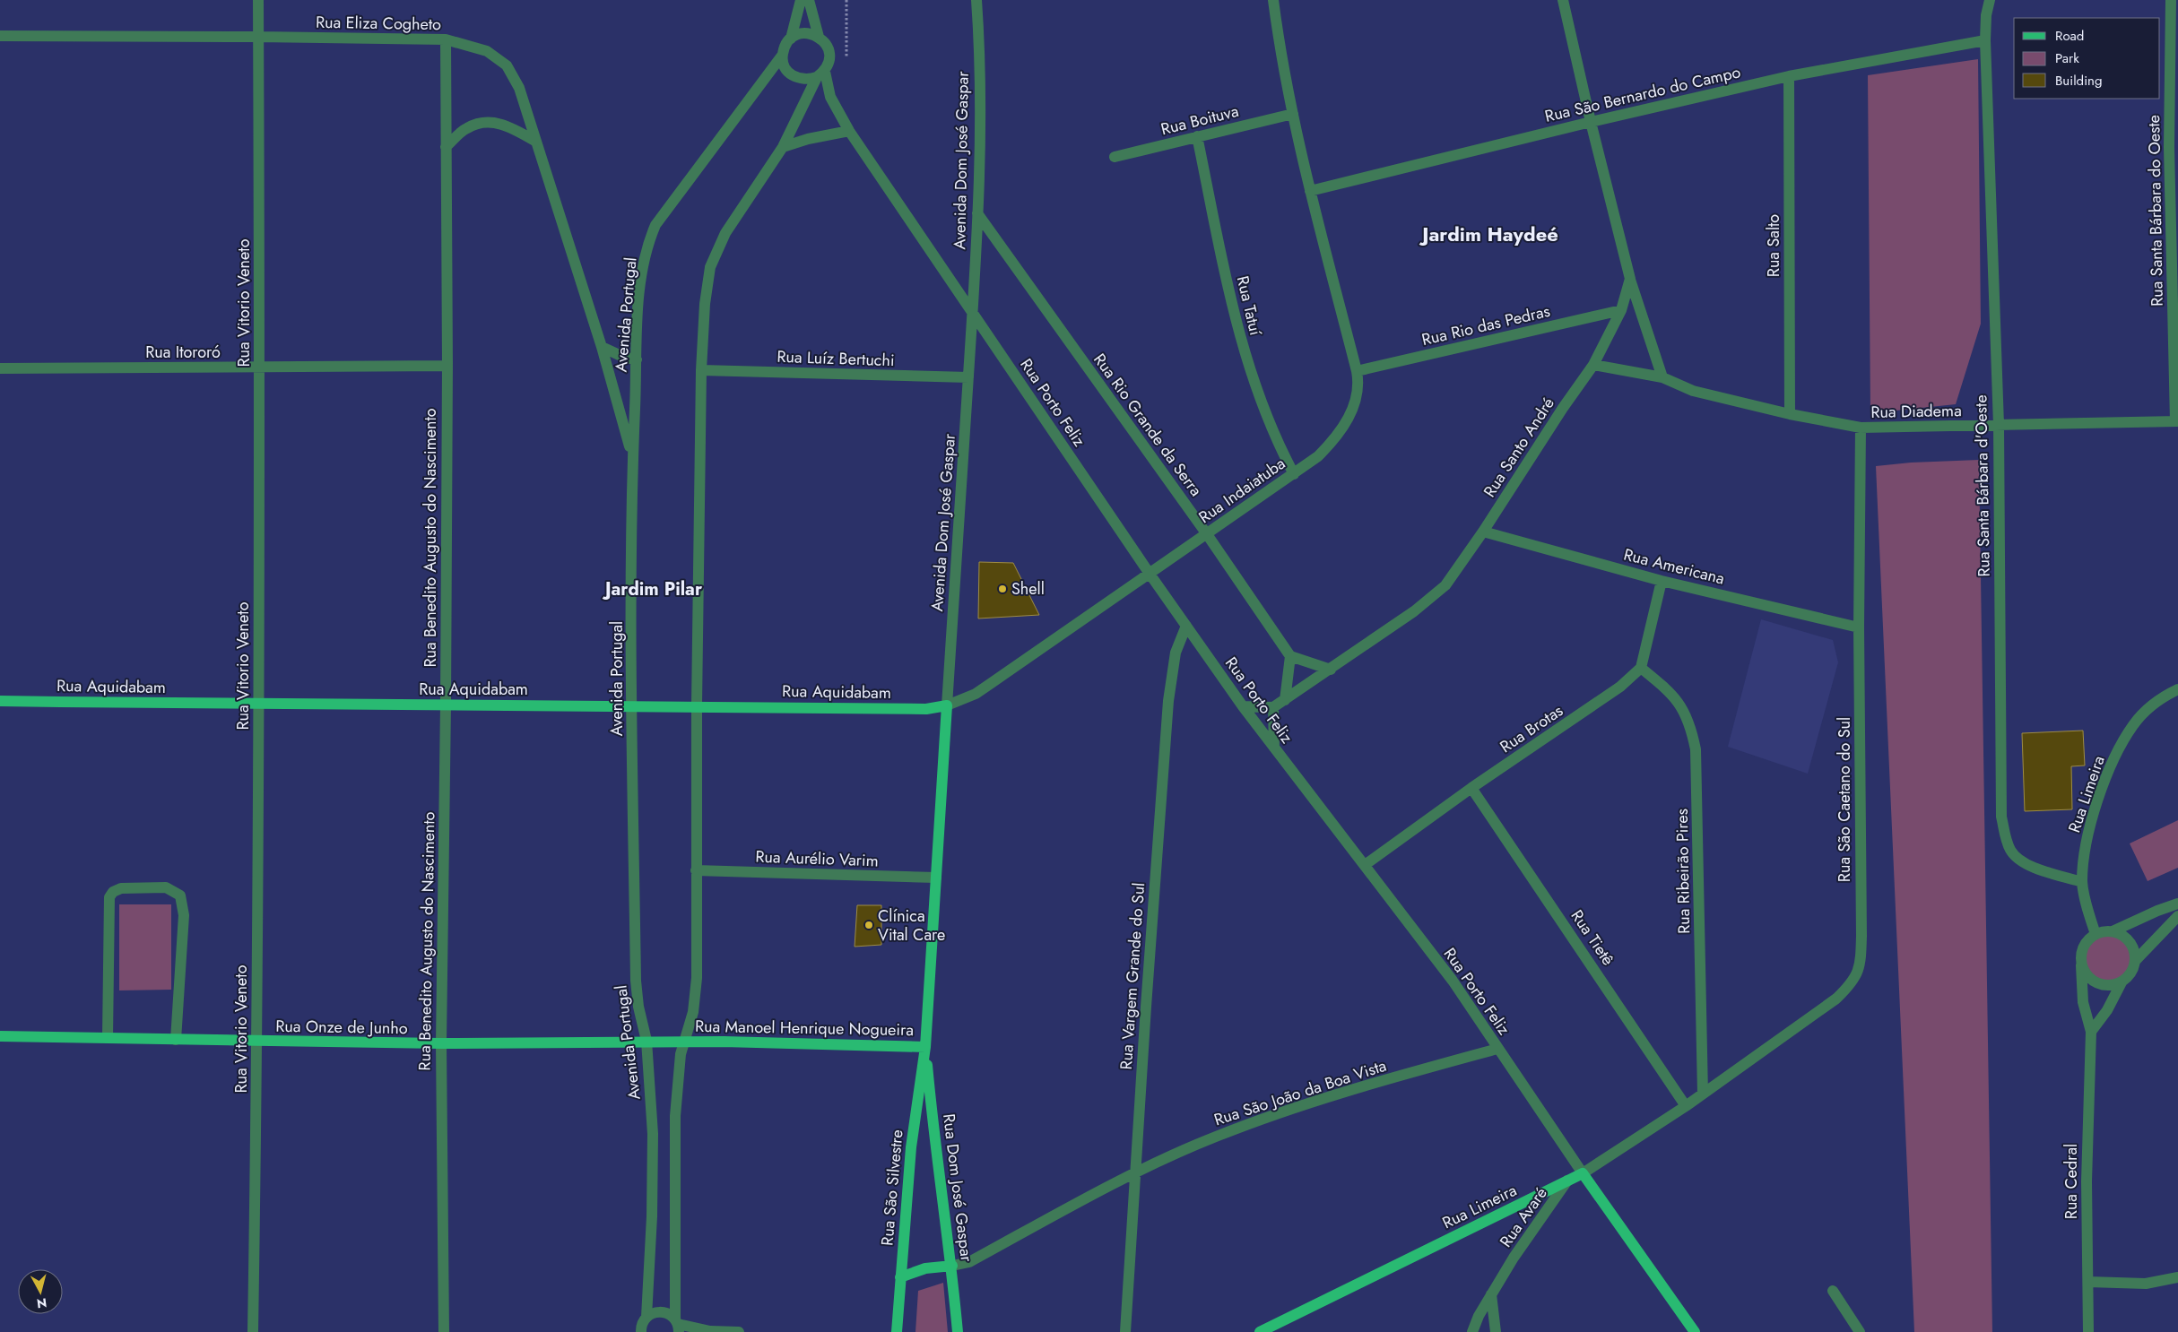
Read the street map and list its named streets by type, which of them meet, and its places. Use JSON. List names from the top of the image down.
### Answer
{
  "streets": {
    "main road": [
      "Avenida Dom José Gaspar",
      "Rua Porto Feliz",
      "Rua Aquidabam",
      "Rua Limeira",
      "Rua Onze de Junho",
      "Rua Manoel Henrique Nogueira",
      "Rua São Silvestre",
      "Rua Dom José Gaspar"
    ],
    "street": [
      "Rua Eliza Cogheto",
      "Rua São Bernardo do Campo",
      "Rua Boituva",
      "Rua Santa Bárbara do Oeste",
      "Rua Salto",
      "Rua Vitorio Veneto",
      "Rua Tatuí",
      "Avenida Portugal",
      "Rua Rio das Pedras",
      "Rua Itororó",
      "Rua Luíz Bertuchi",
      "Rua Diadema",
      "Rua Rio Grande da Serra",
      "Rua Santo André",
      "Rua Santa Bárbara d'Oeste",
      "Rua Indaiatuba",
      "Rua Benedito Augusto do Nascimento",
      "Rua Americana",
      "Rua Brotas",
      "Rua São Caetano do Sul",
      "Rua Aurélio Varim",
      "Rua Ribeirão Pires",
      "Rua Tietê",
      "Rua Vargem Grande do Sul",
      "Rua São João da Boa Vista",
      "Rua Cedral",
      "Rua Avaré"
    ]
  },
  "crossings": [
    ["Rua Eliza Cogheto", "Rua Vitorio Veneto"],
    ["Rua Eliza Cogheto", "Avenida Portugal"],
    ["Rua Eliza Cogheto", "Rua Benedito Augusto do Nascimento"],
    ["Rua São Bernardo do Campo", "Rua Salto"],
    ["Rua São Bernardo do Campo", "Rua Santa Bárbara d'Oeste"],
    ["Rua São Bernardo do Campo", "Rua Indaiatuba"],
    ["Rua Boituva", "Rua Tatuí"],
    ["Rua Boituva", "Rua Indaiatuba"],
    ["Avenida Dom José Gaspar", "Rua Luíz Bertuchi"],
    ["Avenida Dom José Gaspar", "Rua Porto Feliz"],
    ["Avenida Dom José Gaspar", "Rua Rio Grande da Serra"],
    ["Avenida Dom José Gaspar", "Rua Indaiatuba"],
    ["Avenida Dom José Gaspar", "Rua Aquidabam"],
    ["Avenida Dom José Gaspar", "Rua Aurélio Varim"],
    ["Avenida Dom José Gaspar", "Rua Manoel Henrique Nogueira"],
    ["Avenida Dom José Gaspar", "Rua São Silvestre"],
    ["Avenida Dom José Gaspar", "Rua Dom José Gaspar"],
    ["Rua Santa Bárbara do Oeste", "Rua Diadema"],
    ["Rua Salto", "Rua Diadema"],
    ["Rua Vitorio Veneto", "Rua Itororó"],
    ["Rua Vitorio Veneto", "Rua Aquidabam"],
    ["Rua Vitorio Veneto", "Rua Onze de Junho"],
    ["Rua Tatuí", "Rua Indaiatuba"],
    ["Avenida Portugal", "Rua Porto Feliz"],
    ["Avenida Portugal", "Rua Aquidabam"],
    ["Avenida Portugal", "Rua Onze de Junho"],
    ["Rua Rio das Pedras", "Rua Santo André"],
    ["Rua Rio das Pedras", "Rua Indaiatuba"],
    ["Rua Itororó", "Rua Benedito Augusto do Nascimento"],
    ["Rua Porto Feliz", "Rua Indaiatuba"],
    ["Rua Porto Feliz", "Rua Brotas"],
    ["Rua Porto Feliz", "Rua Limeira"],
    ["Rua Porto Feliz", "Rua Vargem Grande do Sul"],
    ["Rua Porto Feliz", "Rua São João da Boa Vista"],
    ["Rua Diadema", "Rua Santo André"],
    ["Rua Diadema", "Rua Santa Bárbara d'Oeste"],
    ["Rua Diadema", "Rua São Caetano do Sul"],
    ["Rua Rio Grande da Serra", "Rua Indaiatuba"],
    ["Rua Santo André", "Rua Americana"],
    ["Rua Santa Bárbara d'Oeste", "Rua Limeira"],
    ["Rua Indaiatuba", "Rua Aquidabam"],
    ["Rua Benedito Augusto do Nascimento", "Rua Aquidabam"],
    ["Rua Benedito Augusto do Nascimento", "Rua Onze de Junho"],
    ["Rua Americana", "Rua São Caetano do Sul"],
    ["Rua Brotas", "Rua Ribeirão Pires"],
    ["Rua Brotas", "Rua Tietê"],
    ["Rua Limeira", "Rua São Caetano do Sul"],
    ["Rua Limeira", "Rua Ribeirão Pires"],
    ["Rua Limeira", "Rua Tietê"],
    ["Rua Limeira", "Rua Cedral"],
    ["Rua Limeira", "Rua Avaré"],
    ["Rua São Caetano do Sul", "Rua Ribeirão Pires"],
    ["Rua Vargem Grande do Sul", "Rua São João da Boa Vista"],
    ["Rua Onze de Junho", "Rua Manoel Henrique Nogueira"],
    ["Rua Manoel Henrique Nogueira", "Rua São Silvestre"],
    ["Rua Manoel Henrique Nogueira", "Rua Dom José Gaspar"],
    ["Rua São João da Boa Vista", "Rua Dom José Gaspar"],
    ["Rua São Silvestre", "Rua Dom José Gaspar"]
  ],
  "districts": ["Jardim Haydeé", "Jardim Pilar"],
  "places": ["Shell", "Clínica Vital Care"],
  "legend": ["Road", "Park", "Building"],
  "north": "bottom"
}
